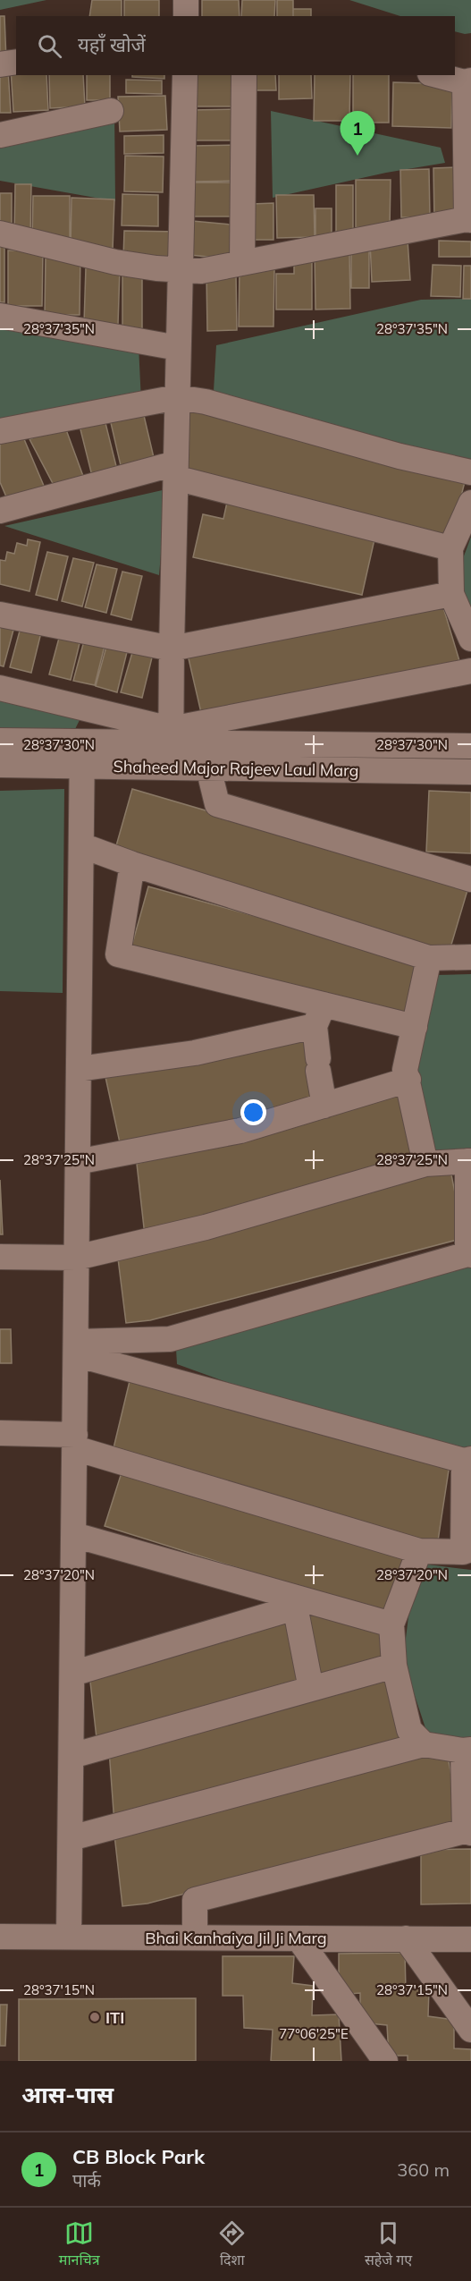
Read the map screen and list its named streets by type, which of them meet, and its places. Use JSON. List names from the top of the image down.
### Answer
{
  "streets": {
    "street": ["Shaheed Major Rajeev Laul Marg", "Bhai Kanhaiya Jil Ji Marg"]
  },
  "places": ["ITI"],
  "page": {
    "search": "यहाँ खोजें",
    "pins": "1",
    "heading": "आस-पास",
    "list": [
      {
        "mark": "1",
        "name": "CB Block Park",
        "note": "पार्क",
        "value": "360 m"
      }
    ],
    "nav": ["मानचित्र", "दिशा", "सहेजे गए"]
  },
  "coordinates": [
    "28°37'35\"N",
    "28°37'30\"N",
    "28°37'25\"N",
    "28°37'20\"N",
    "28°37'15\"N",
    "77°06'25\"E"
  ]
}
